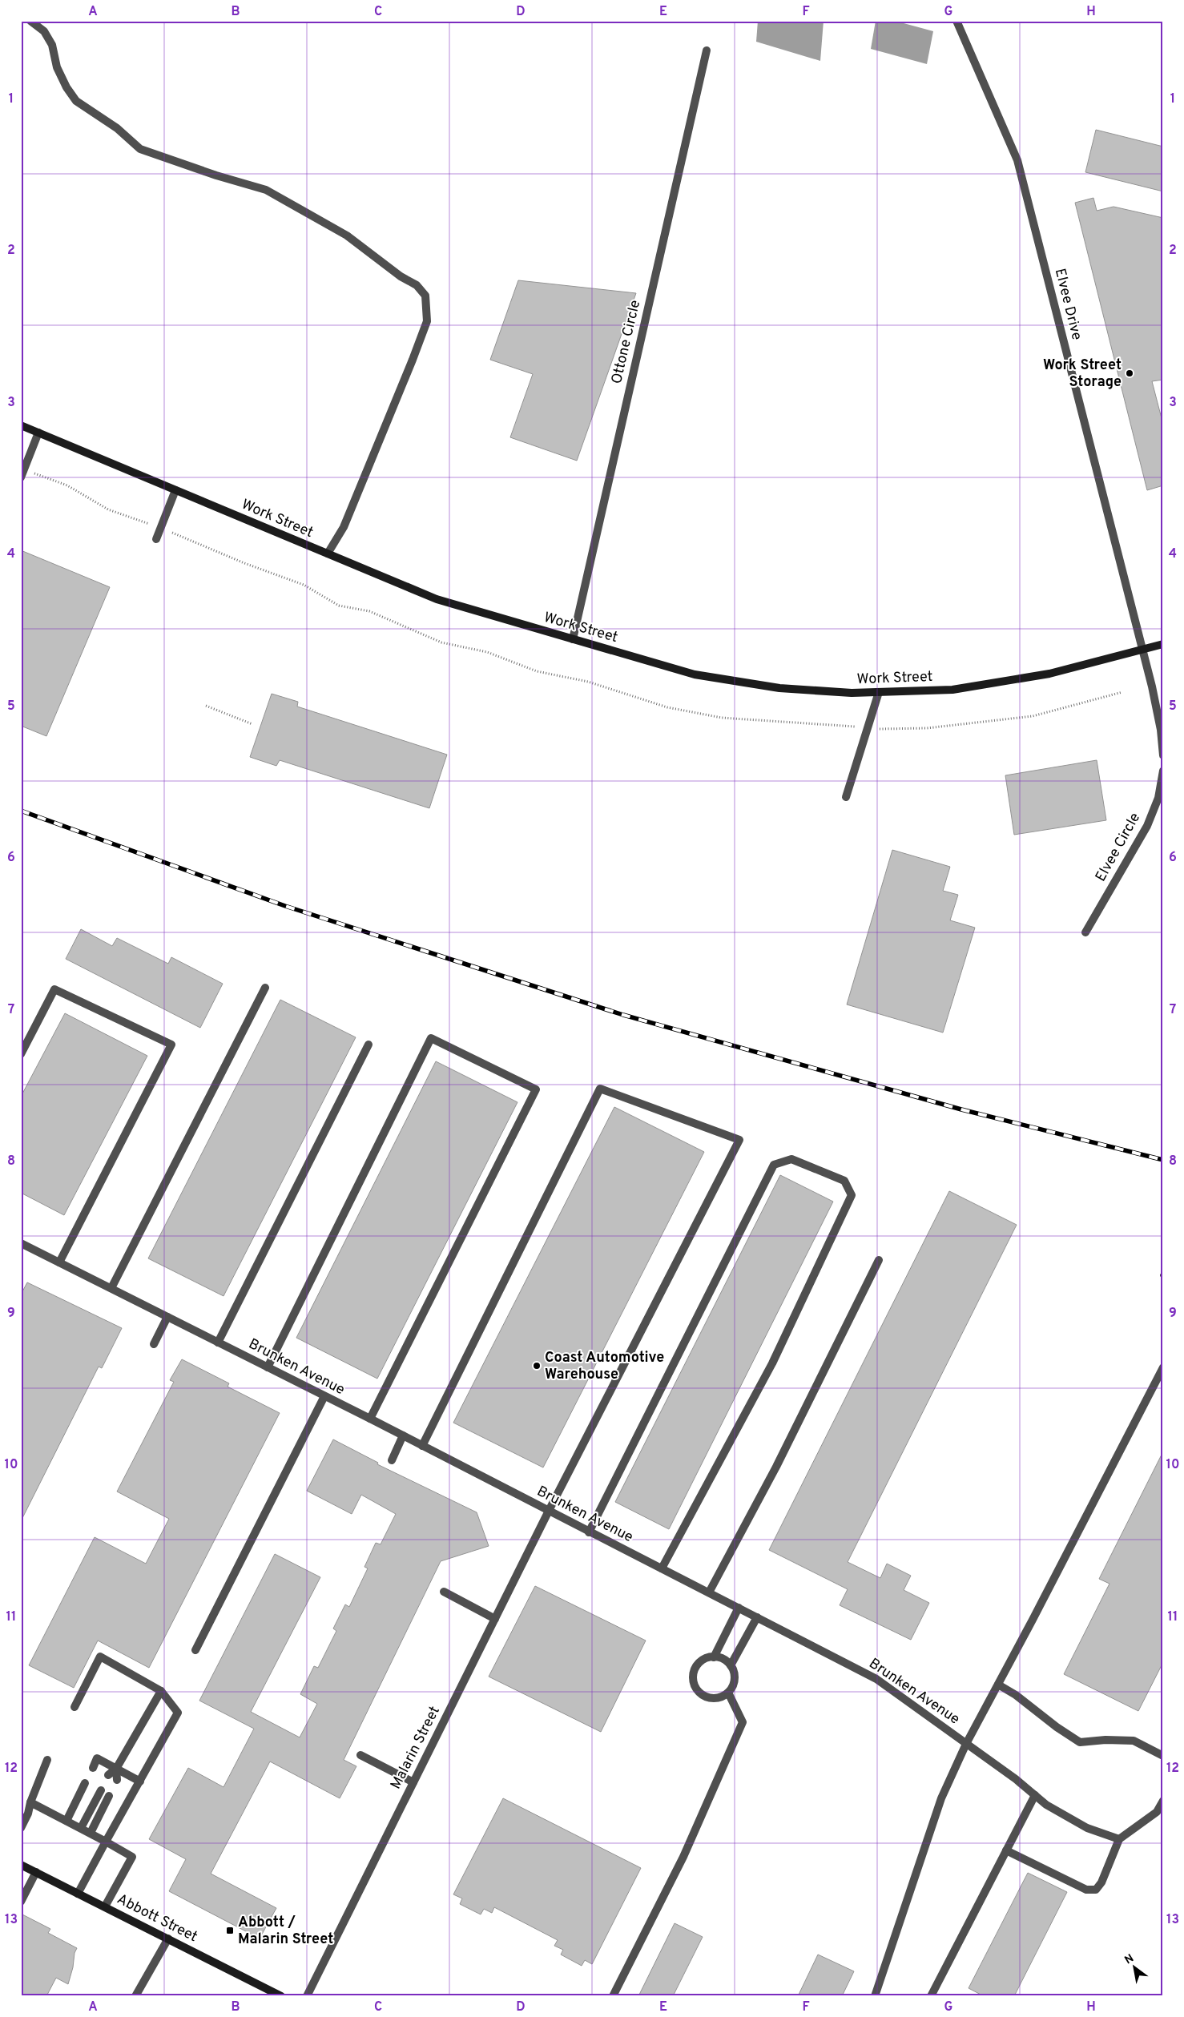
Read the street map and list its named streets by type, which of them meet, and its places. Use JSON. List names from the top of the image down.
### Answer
{
  "streets": {
    "street": [
      "Elvee Drive",
      "Ottone Circle",
      "Work Street",
      "Elvee Circle",
      "Brunken Avenue",
      "Malarin Street",
      "Abbott Street"
    ]
  },
  "crossings": [
    ["Elvee Drive", "Work Street"],
    ["Ottone Circle", "Work Street"],
    ["Brunken Avenue", "Malarin Street"]
  ],
  "places": {
    "other": ["Work Street Storage", "Coast Automotive Warehouse"],
    "transit": ["Abbott / Malarin Street"]
  },
  "north": "top left",
  "grid": {
    "columns": [
      "A",
      "B",
      "C",
      "D",
      "E",
      "F",
      "G",
      "H"
    ],
    "rows": [
      "1",
      "2",
      "3",
      "4",
      "5",
      "6",
      "7",
      "8",
      "9",
      "10",
      "11",
      "12",
      "13"
    ]
  }
}
